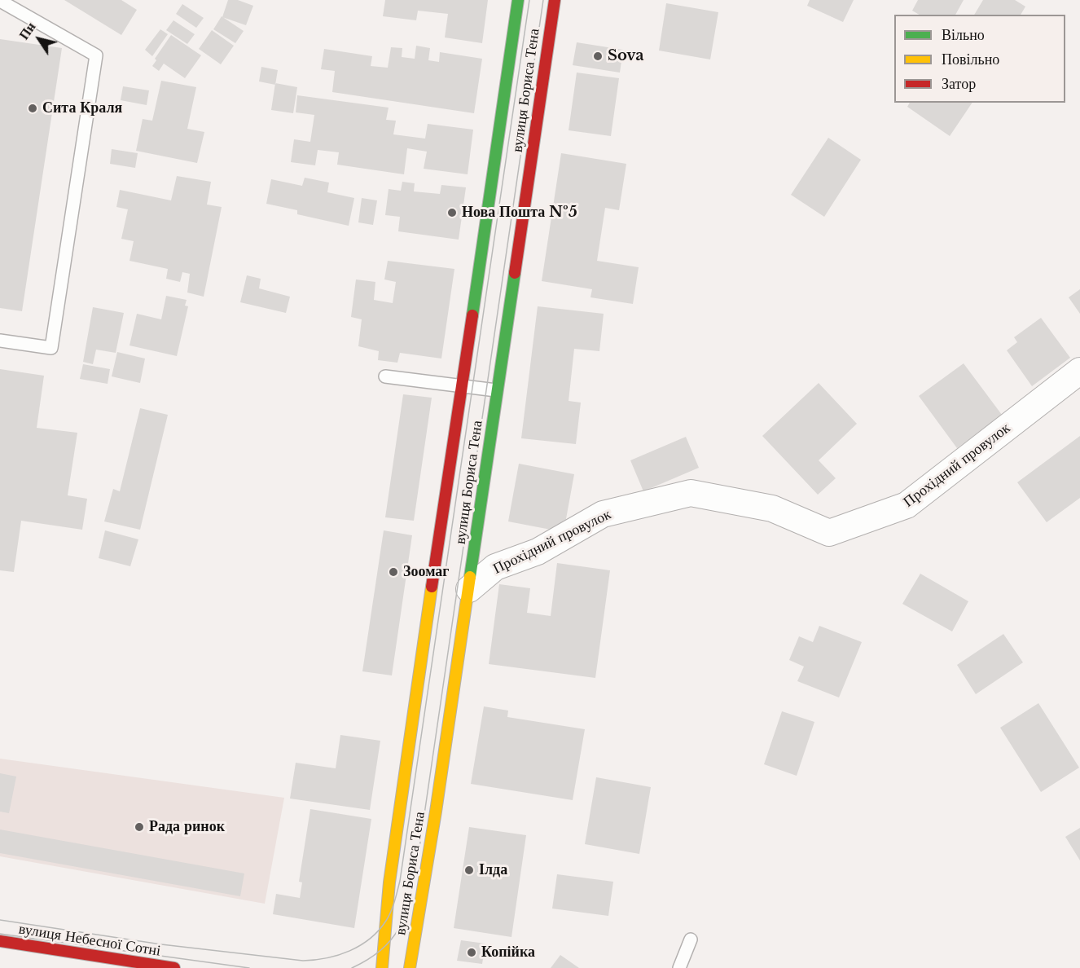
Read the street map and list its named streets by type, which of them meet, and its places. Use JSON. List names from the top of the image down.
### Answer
{
  "streets": {
    "street": ["вулиця Бориса Тена", "Прохідний провулок", "вулиця Небесної Сотні"]
  },
  "crossings": [
    ["вулиця Бориса Тена", "Прохідний провулок"]
  ],
  "places": [
    "Sova",
    "Сита Краля",
    "Нова Пошта №5",
    "Зоомаг",
    "Рада ринок",
    "Ілда",
    "Копійка"
  ],
  "legend": ["Вільно", "Повільно", "Затор"],
  "north": "top left"
}
